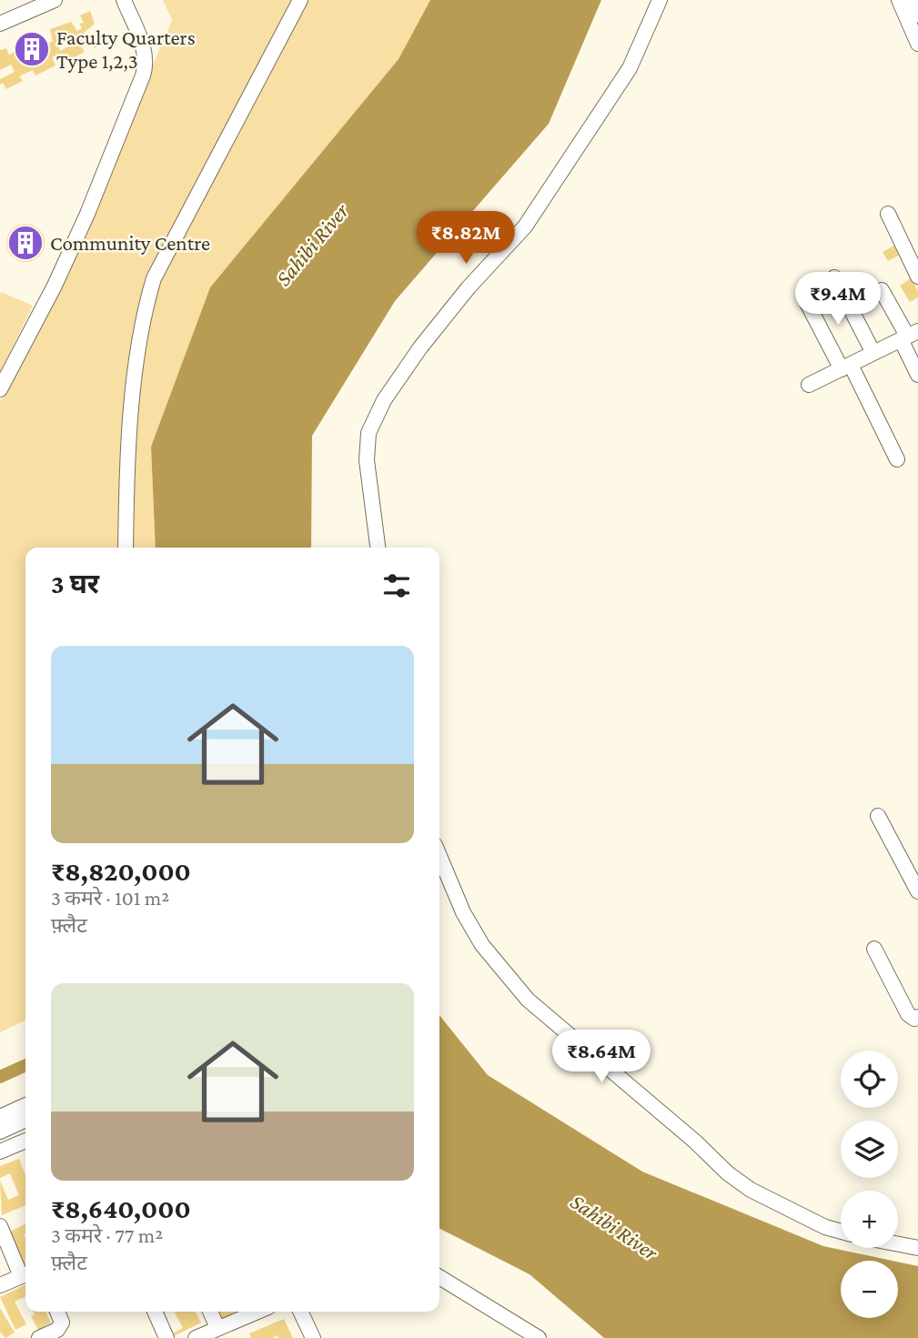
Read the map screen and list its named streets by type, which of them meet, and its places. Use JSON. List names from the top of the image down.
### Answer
{
  "water": ["Sahibi River"],
  "places": {
    "building": ["Faculty Quarters Type 1,2,3", "Community Centre"]
  },
  "page": {
    "price": ["₹8.82M", "₹9.4M", "₹8.64M"],
    "heading": "3 घर",
    "list": [
      {
        "name": "₹8,820,000",
        "note": "3 कमरे · 101 m² · फ़्लैट"
      },
      {
        "name": "₹8,640,000",
        "note": "3 कमरे · 77 m² · फ़्लैट"
      }
    ],
    "map_buttons": ["+", "−"]
  }
}
